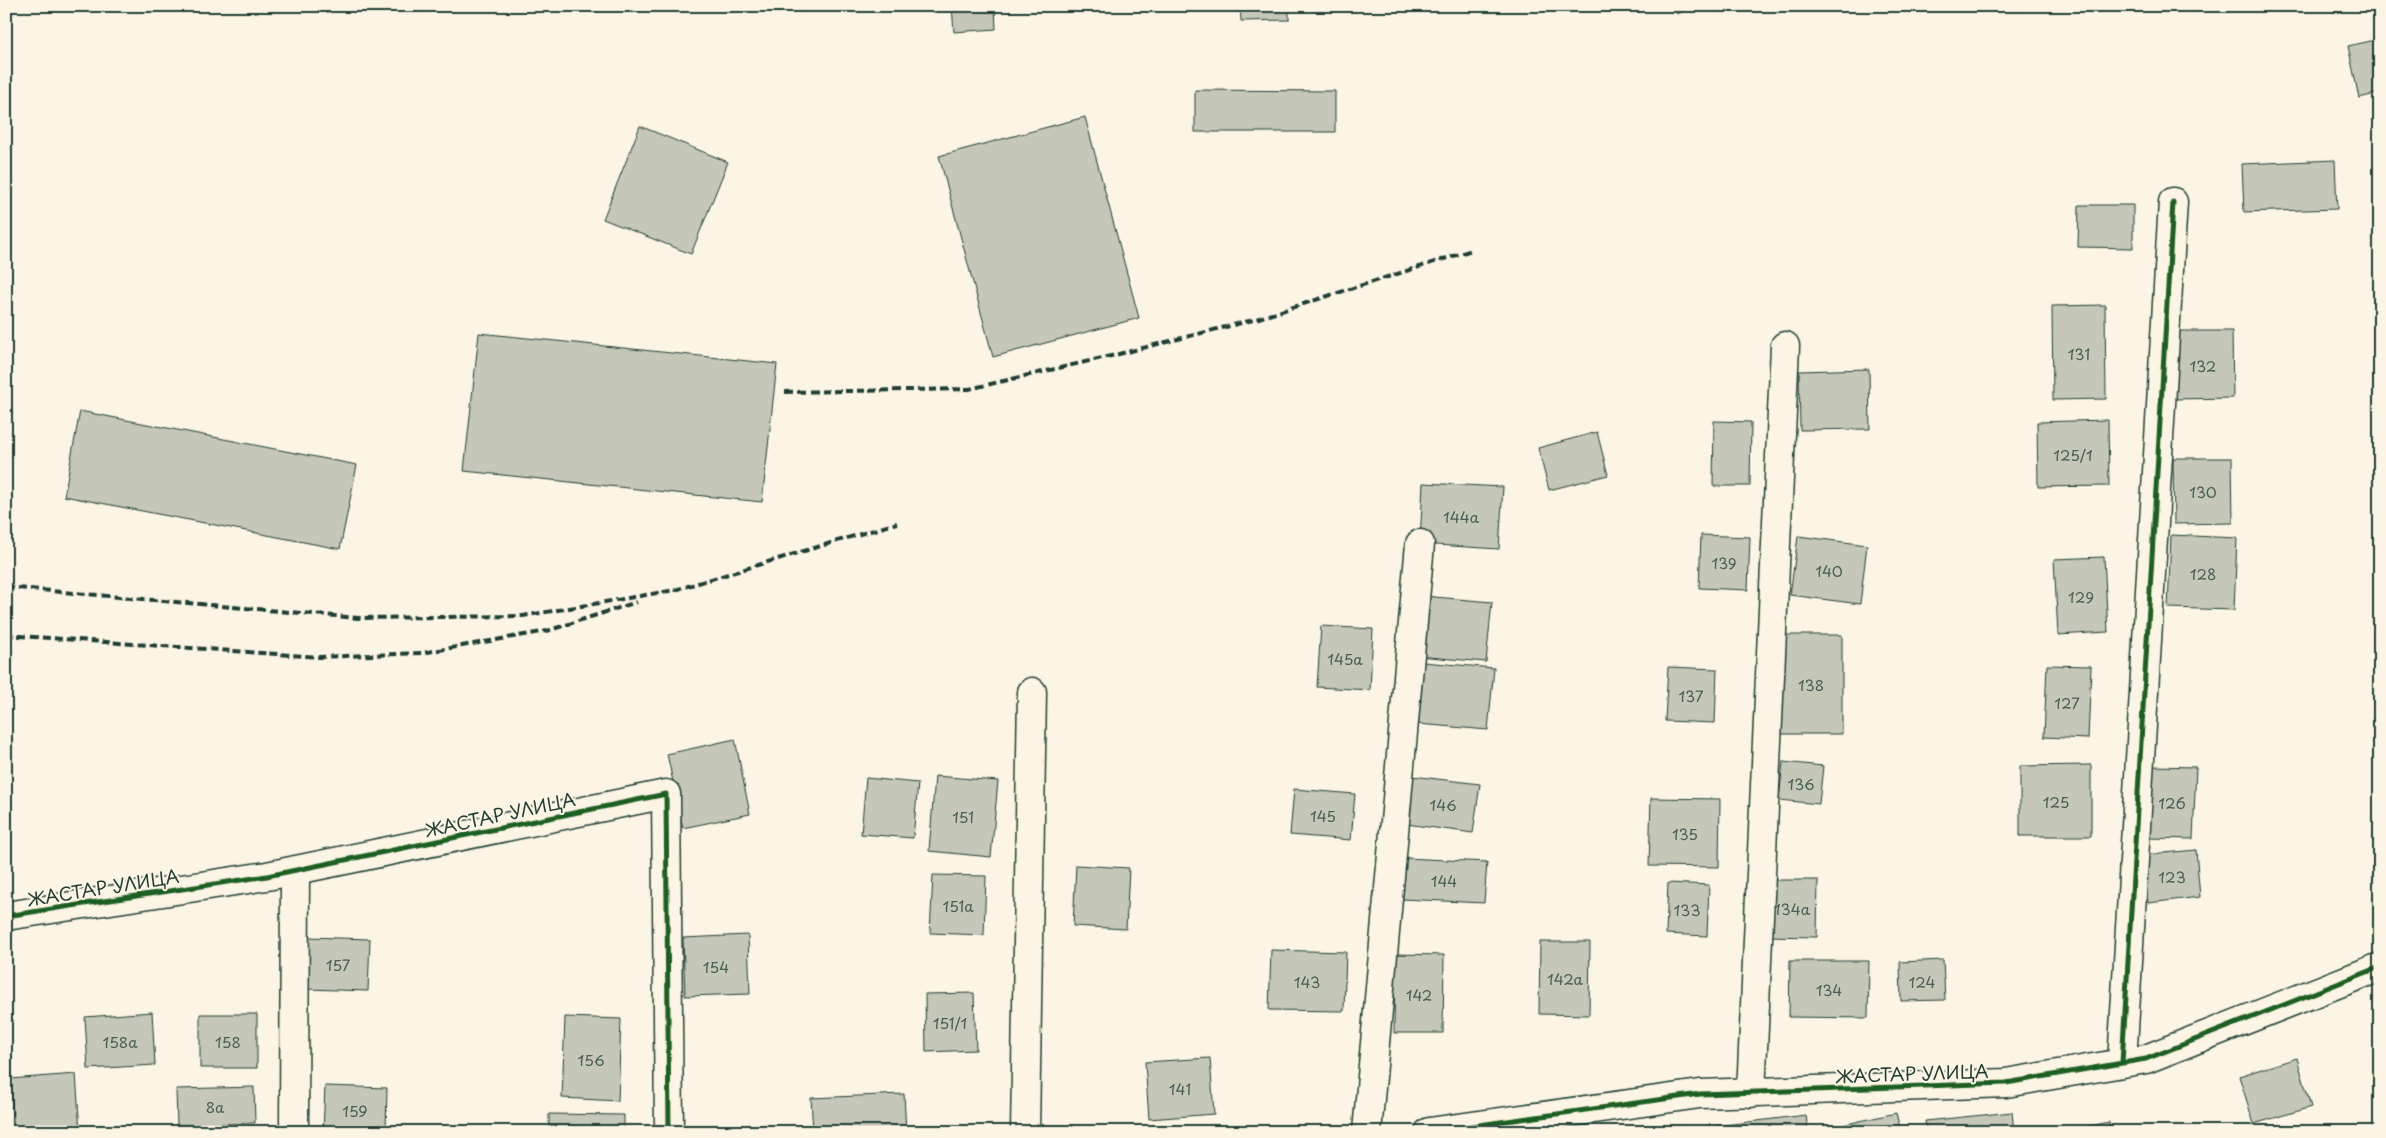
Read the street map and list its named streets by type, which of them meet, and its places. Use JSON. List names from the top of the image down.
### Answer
{
  "streets": {
    "street": ["ЖАСТАР УЛИЦА"]
  },
  "house_numbers": [
    "131",
    "132",
    "125/1",
    "130",
    "144а",
    "139",
    "140",
    "128",
    "129",
    "145а",
    "138",
    "137",
    "127",
    "136",
    "125",
    "126",
    "146",
    "145",
    "151",
    "135",
    "123",
    "144",
    "151а",
    "134а",
    "133",
    "157",
    "154",
    "142а",
    "143",
    "124",
    "134",
    "142",
    "151/1",
    "158а",
    "158",
    "156",
    "141",
    "8а",
    "159"
  ]
}
